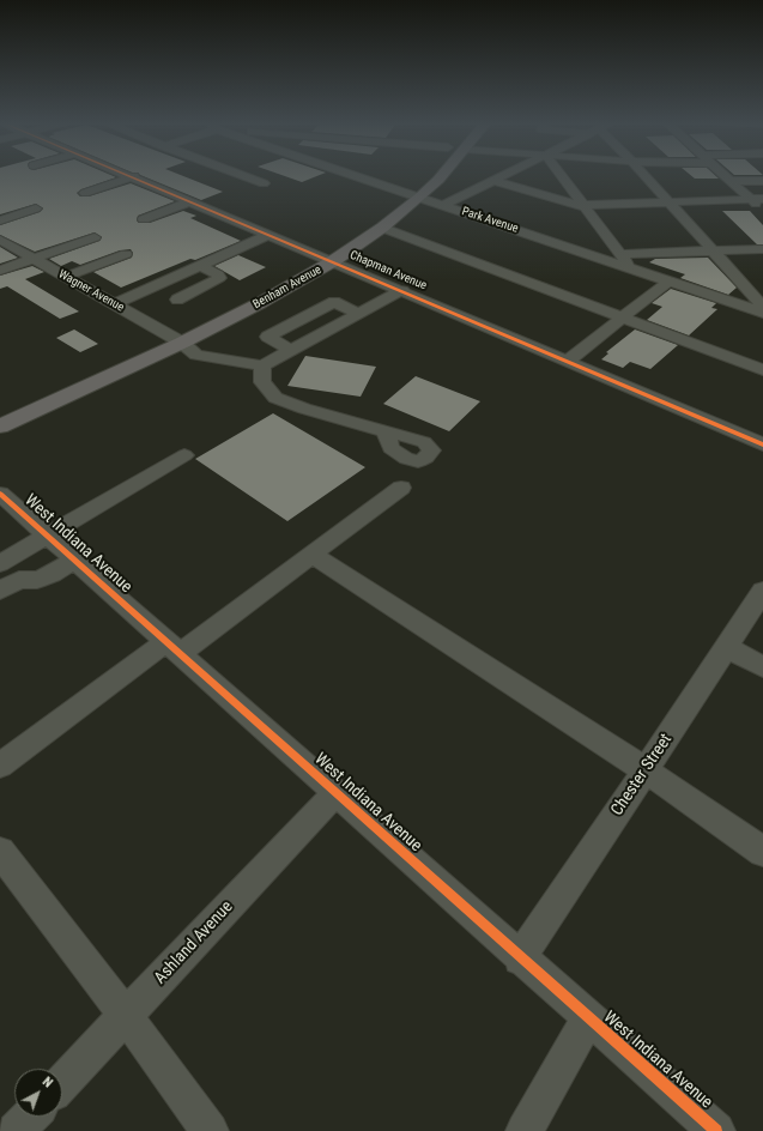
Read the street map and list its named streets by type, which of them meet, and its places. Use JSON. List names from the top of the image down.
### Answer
{
  "streets": {
    "main road": ["Benham Avenue"],
    "street": [
      "Park Avenue",
      "Chapman Avenue",
      "Wagner Avenue",
      "West Indiana Avenue",
      "Chester Street",
      "Ashland Avenue"
    ]
  },
  "crossings": [
    ["Park Avenue", "Benham Avenue"],
    ["Chapman Avenue", "Benham Avenue"],
    ["Benham Avenue", "Wagner Avenue"],
    ["West Indiana Avenue", "Chester Street"],
    ["West Indiana Avenue", "Ashland Avenue"]
  ],
  "north": "top right"
}
